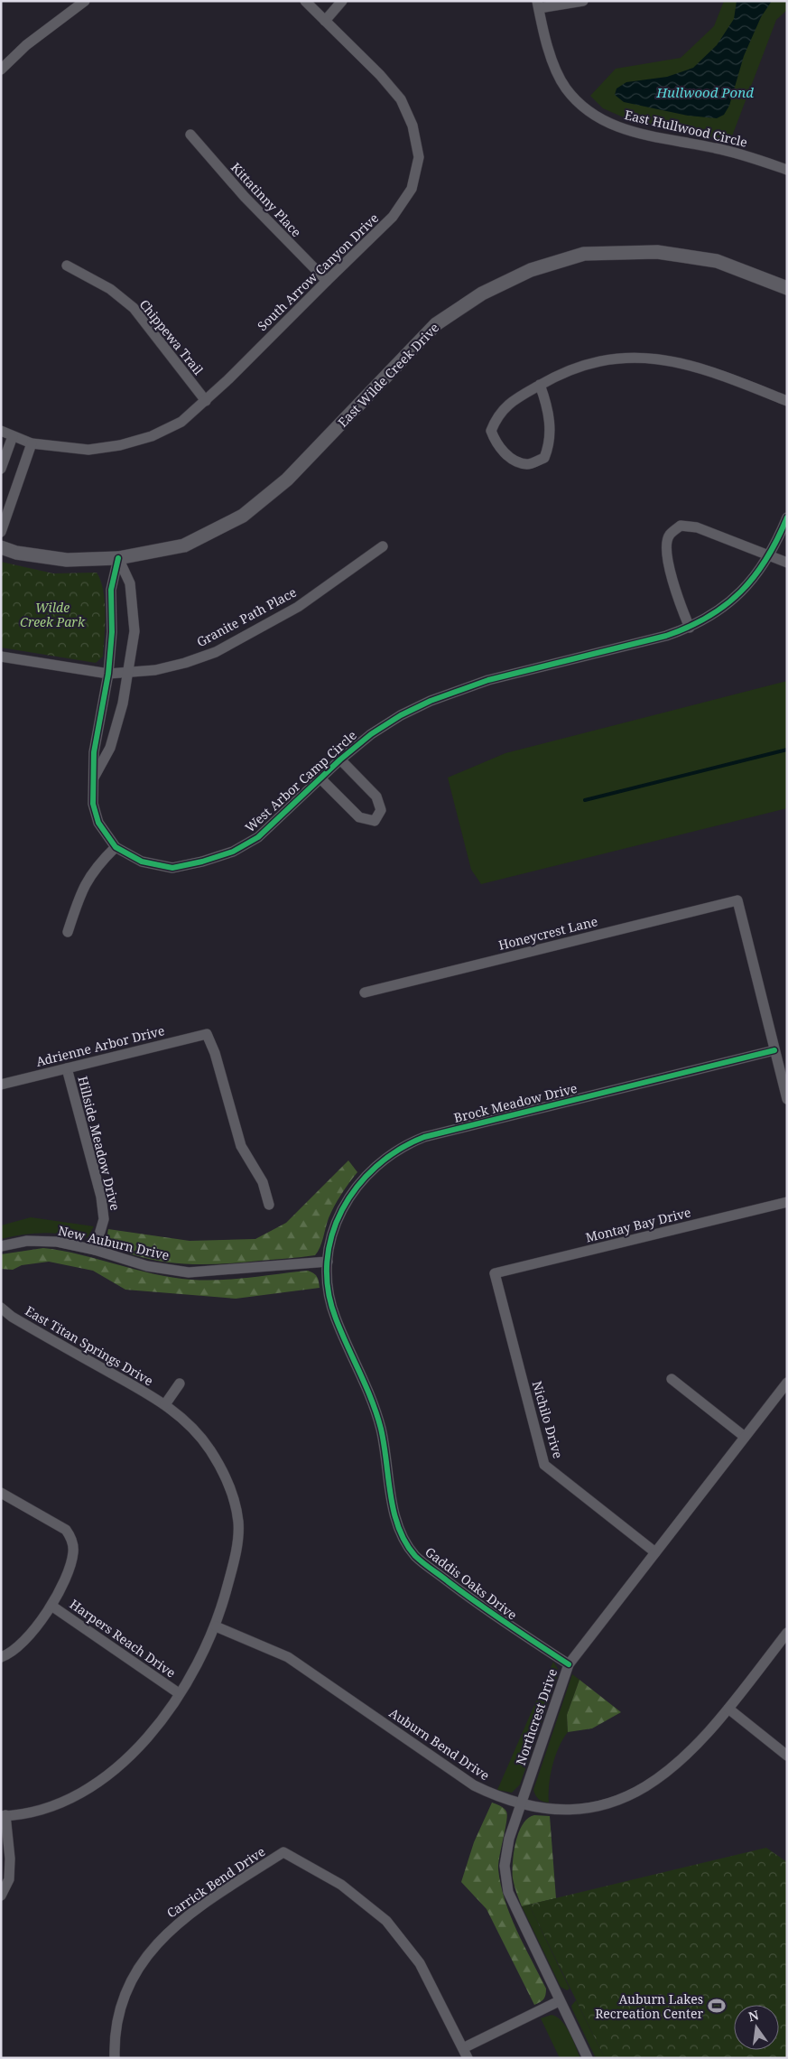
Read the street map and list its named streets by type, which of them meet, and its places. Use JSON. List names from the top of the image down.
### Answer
{
  "streets": {
    "street": [
      "East Hullwood Circle",
      "Kittatinny Place",
      "South Arrow Canyon Drive",
      "Chippewa Trail",
      "East Wilde Creek Drive",
      "Granite Path Place",
      "West Arbor Camp Circle",
      "Honeycrest Lane",
      "Adrienne Arbor Drive",
      "Brock Meadow Drive",
      "Hillside Meadow Drive",
      "Montay Bay Drive",
      "New Auburn Drive",
      "East Titan Springs Drive",
      "Nichilo Drive",
      "Gaddis Oaks Drive",
      "Harpers Reach Drive",
      "Northcrest Drive",
      "Auburn Bend Drive",
      "Carrick Bend Drive"
    ]
  },
  "crossings": [
    ["Kittatinny Place", "South Arrow Canyon Drive"],
    ["South Arrow Canyon Drive", "Chippewa Trail"],
    ["East Wilde Creek Drive", "West Arbor Camp Circle"],
    ["Granite Path Place", "West Arbor Camp Circle"],
    ["Honeycrest Lane", "Brock Meadow Drive"],
    ["Adrienne Arbor Drive", "Hillside Meadow Drive"],
    ["Brock Meadow Drive", "New Auburn Drive"],
    ["Brock Meadow Drive", "Gaddis Oaks Drive"],
    ["Hillside Meadow Drive", "New Auburn Drive"],
    ["Montay Bay Drive", "Nichilo Drive"],
    ["New Auburn Drive", "Gaddis Oaks Drive"],
    ["East Titan Springs Drive", "Harpers Reach Drive"],
    ["East Titan Springs Drive", "Auburn Bend Drive"],
    ["Nichilo Drive", "Northcrest Drive"],
    ["Gaddis Oaks Drive", "Northcrest Drive"],
    ["Northcrest Drive", "Auburn Bend Drive"]
  ],
  "water": ["Hullwood Pond"],
  "parks": ["Wilde Creek Park"],
  "places": {
    "sports": ["Auburn Lakes Recreation Center"]
  },
  "north": "top"
}
